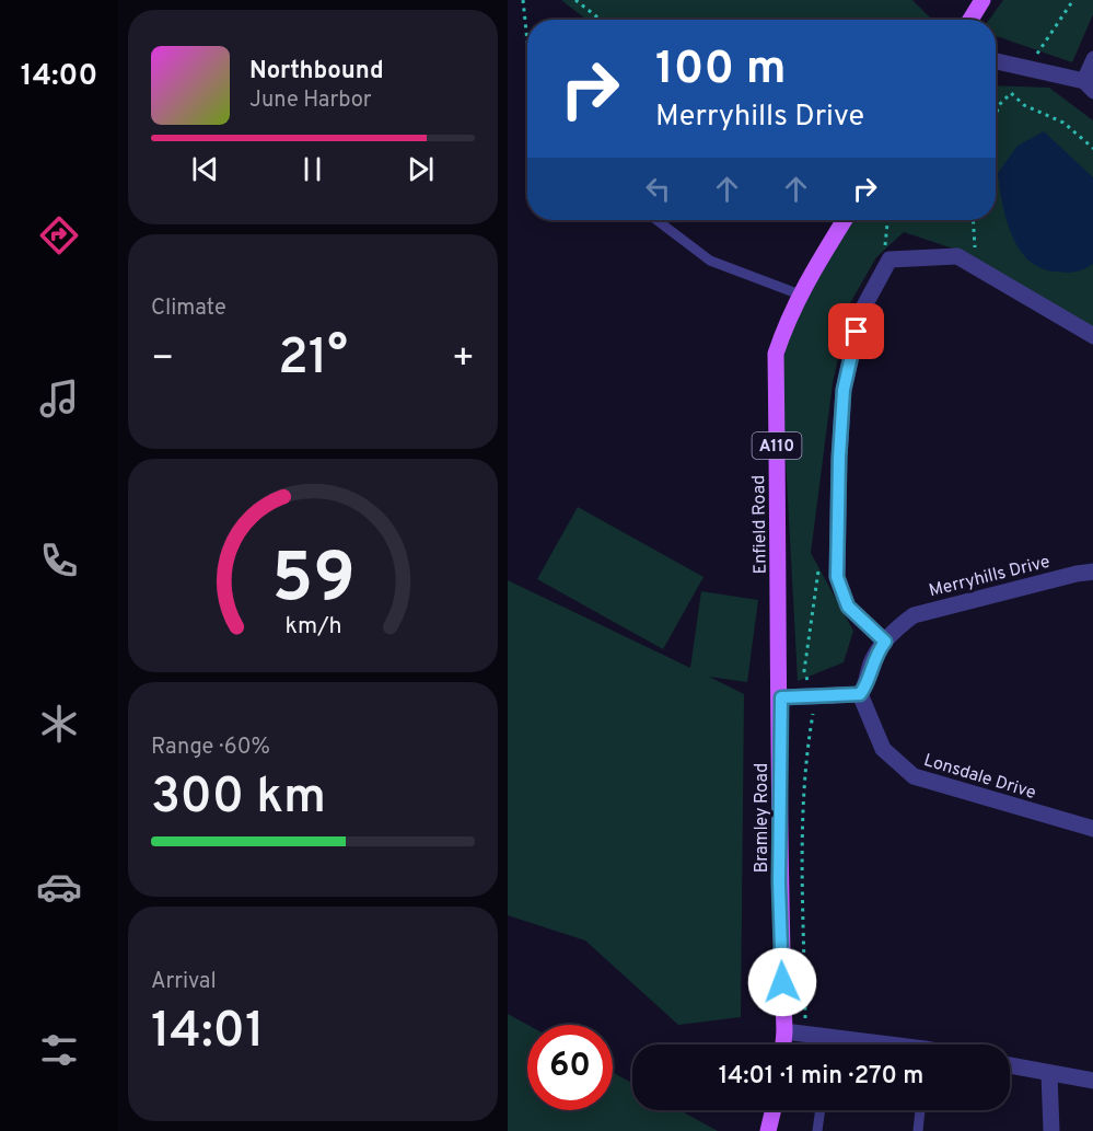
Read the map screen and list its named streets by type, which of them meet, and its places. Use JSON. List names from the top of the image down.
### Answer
{
  "streets": {
    "main road": ["A110", "Enfield Road", "Bramley Road"],
    "street": ["Merryhills Drive", "Lonsdale Drive"]
  },
  "crossings": [
    ["Enfield Road", "Bramley Road"],
    ["Merryhills Drive", "Lonsdale Drive"]
  ],
  "page": {
    "tabs": "14:00",
    "turn": ["100 m", "Merryhills Drive"],
    "song": ["Northbound", "June Harbor"],
    "tile": [
      "Climate",
      ["Range · 60%", "300 km"],
      ["Arrival", "14:01"]
    ],
    "heat": ["−", "21°", "+"],
    "limit": "60",
    "trip": "14:01 · 1 min · 270 m",
    "gauge": ["59", "km/h"]
  }
}
